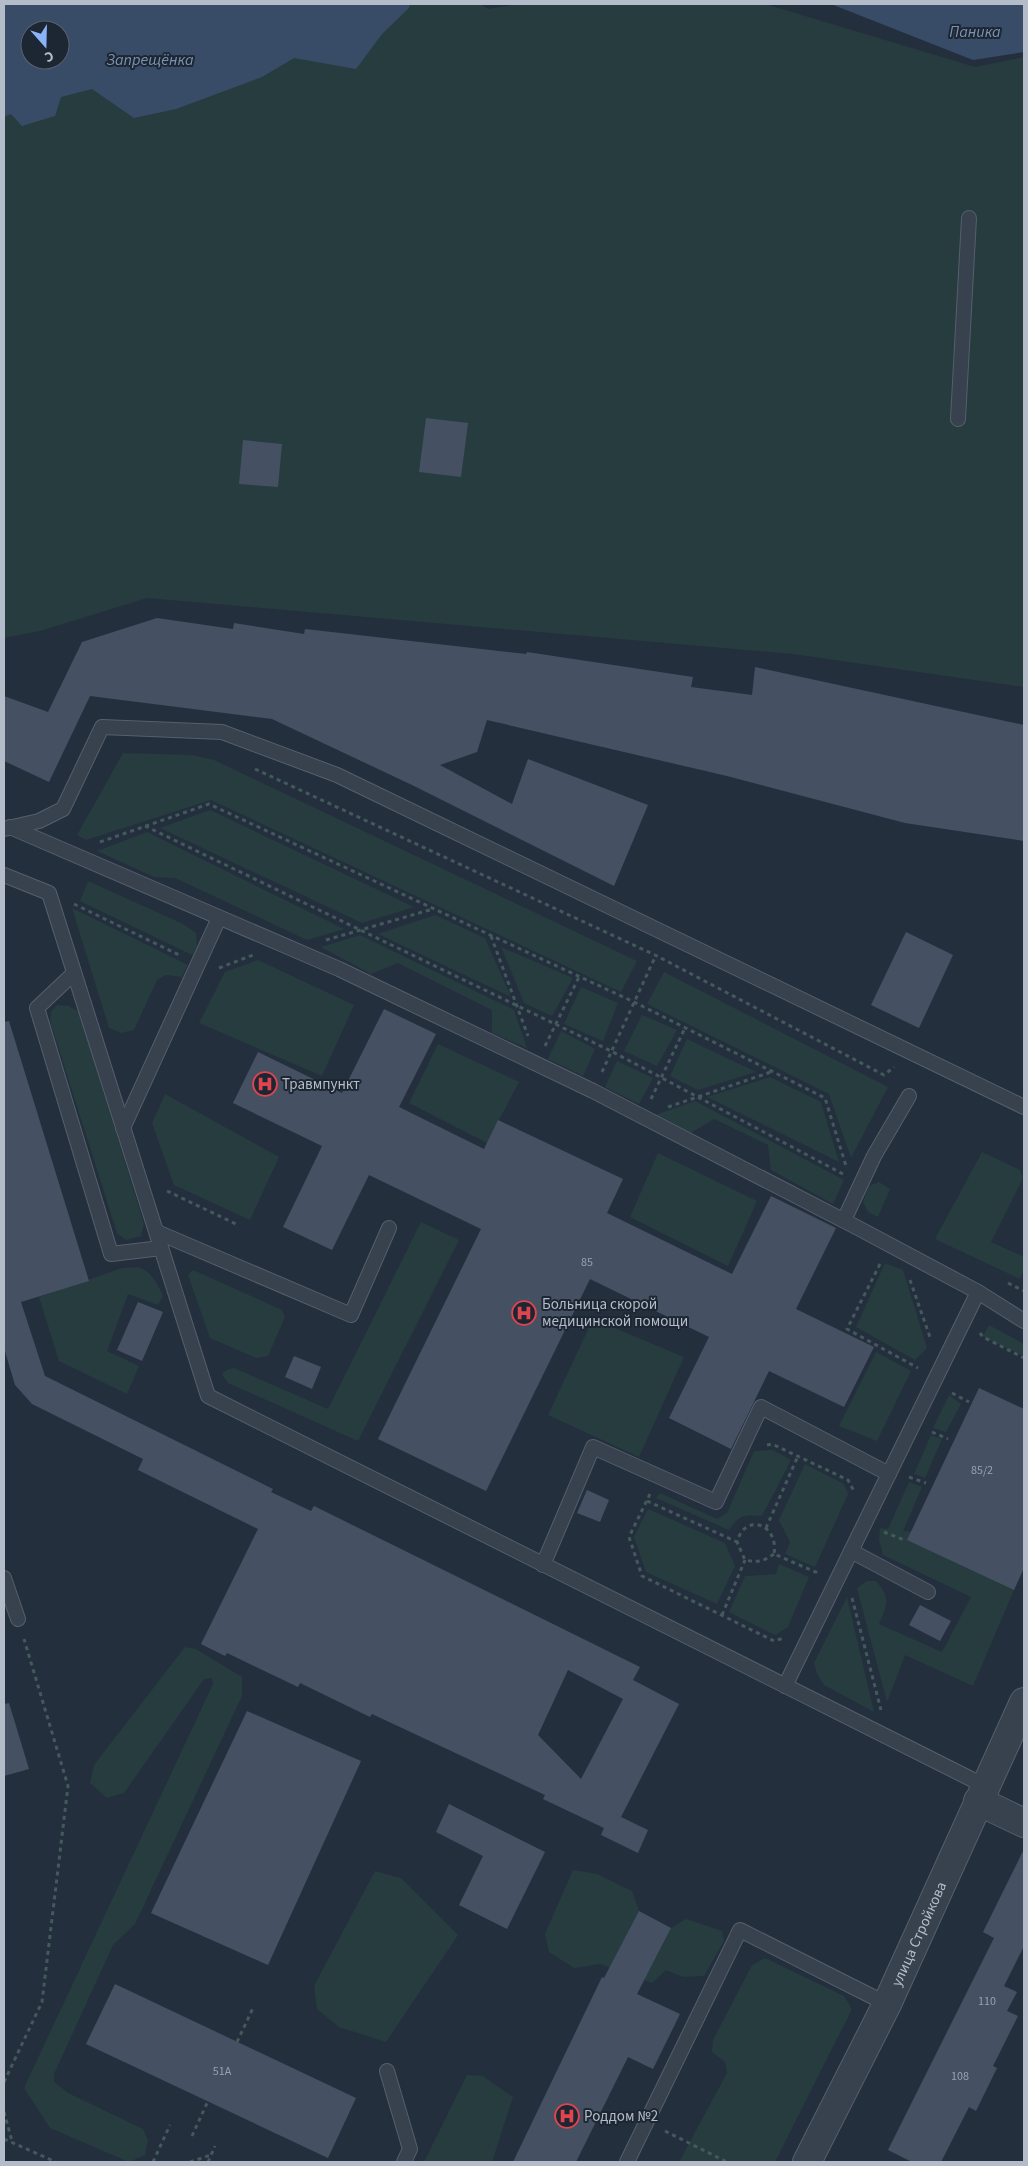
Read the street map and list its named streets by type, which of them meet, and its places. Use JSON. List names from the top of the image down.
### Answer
{
  "streets": {
    "street": ["улица Стройкова"]
  },
  "water": ["Паника", "Запрещёнка"],
  "places": {
    "hospital": ["Травмпункт", "Больница скорой медицинской помощи", "Роддом №2"]
  },
  "house_numbers": [
    "85",
    "85/2",
    "110",
    "51А",
    "108"
  ],
  "north": "bottom"
}
